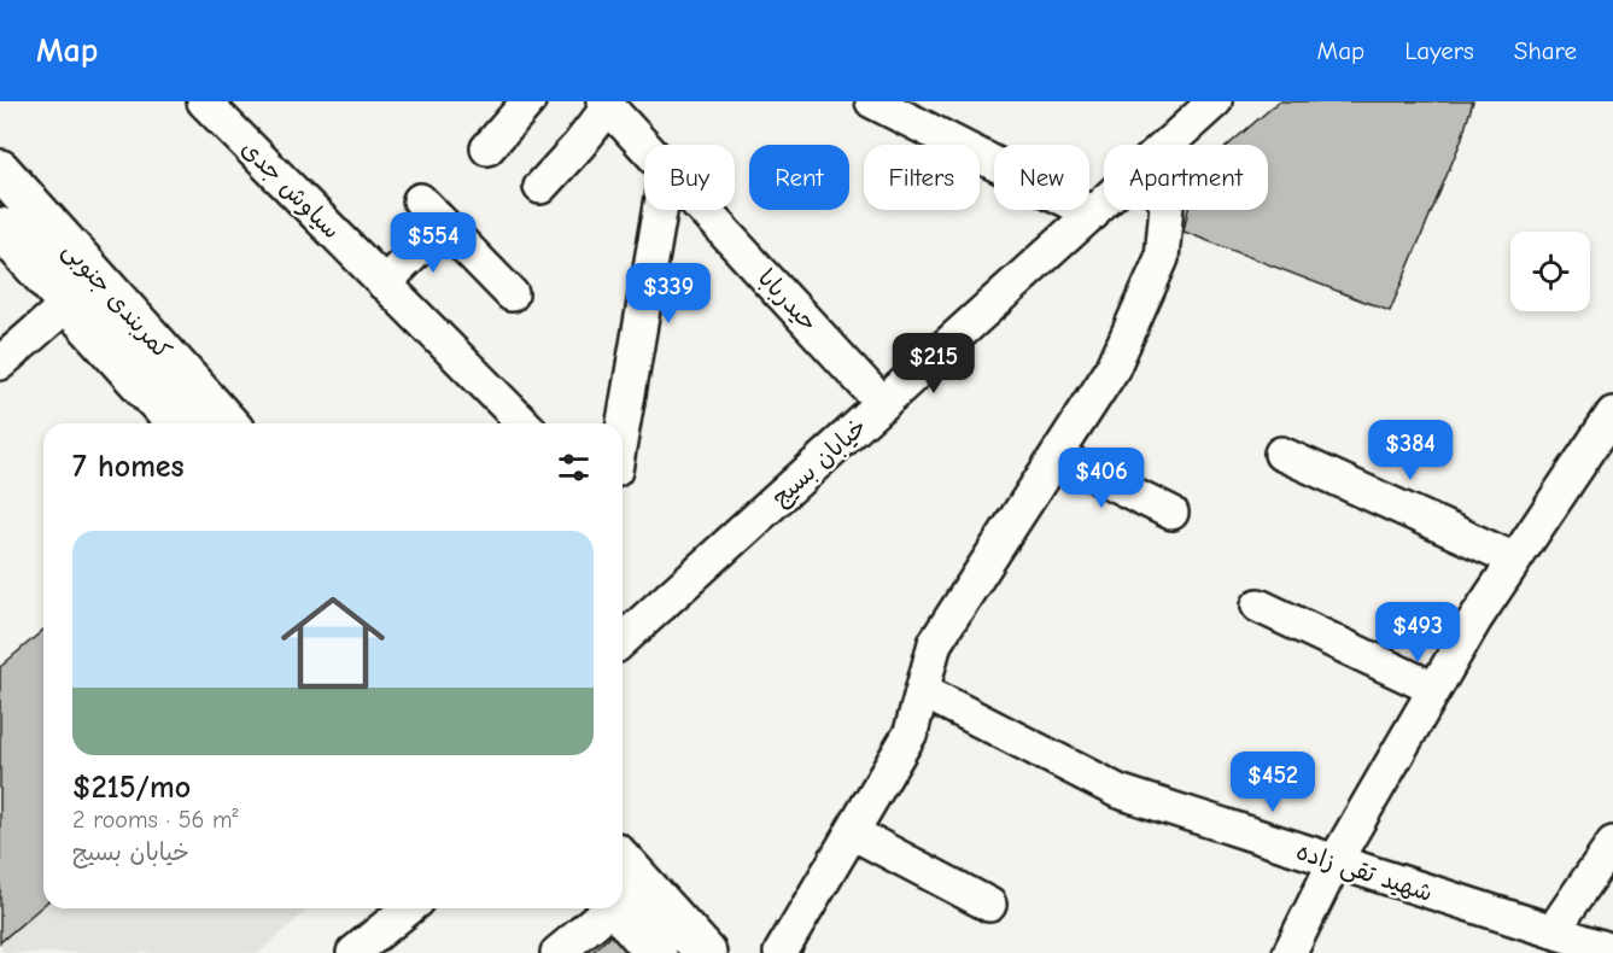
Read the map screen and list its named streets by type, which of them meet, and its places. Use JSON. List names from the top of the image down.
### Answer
{
  "streets": {
    "main road": ["کمربندی جنوبی"],
    "street": [
      "سیاوش جدی",
      "حیدربابا",
      "خیابان بسیج",
      "شهید تقی زاده"
    ]
  },
  "crossings": [
    ["حیدربابا", "خیابان بسیج"]
  ],
  "page": {
    "header": "Map",
    "nav": ["Map", "Layers", "Share"],
    "chip": [
      "Buy",
      "Rent",
      "Filters",
      "New",
      "Apartment"
    ],
    "price": [
      "$554",
      "$339",
      "$215",
      "$384",
      "$406",
      "$493",
      "$452"
    ],
    "heading": "7 homes",
    "list": [
      {
        "name": "$215/mo",
        "note": "2 rooms · 56 m² · خیابان بسیج"
      }
    ]
  }
}
